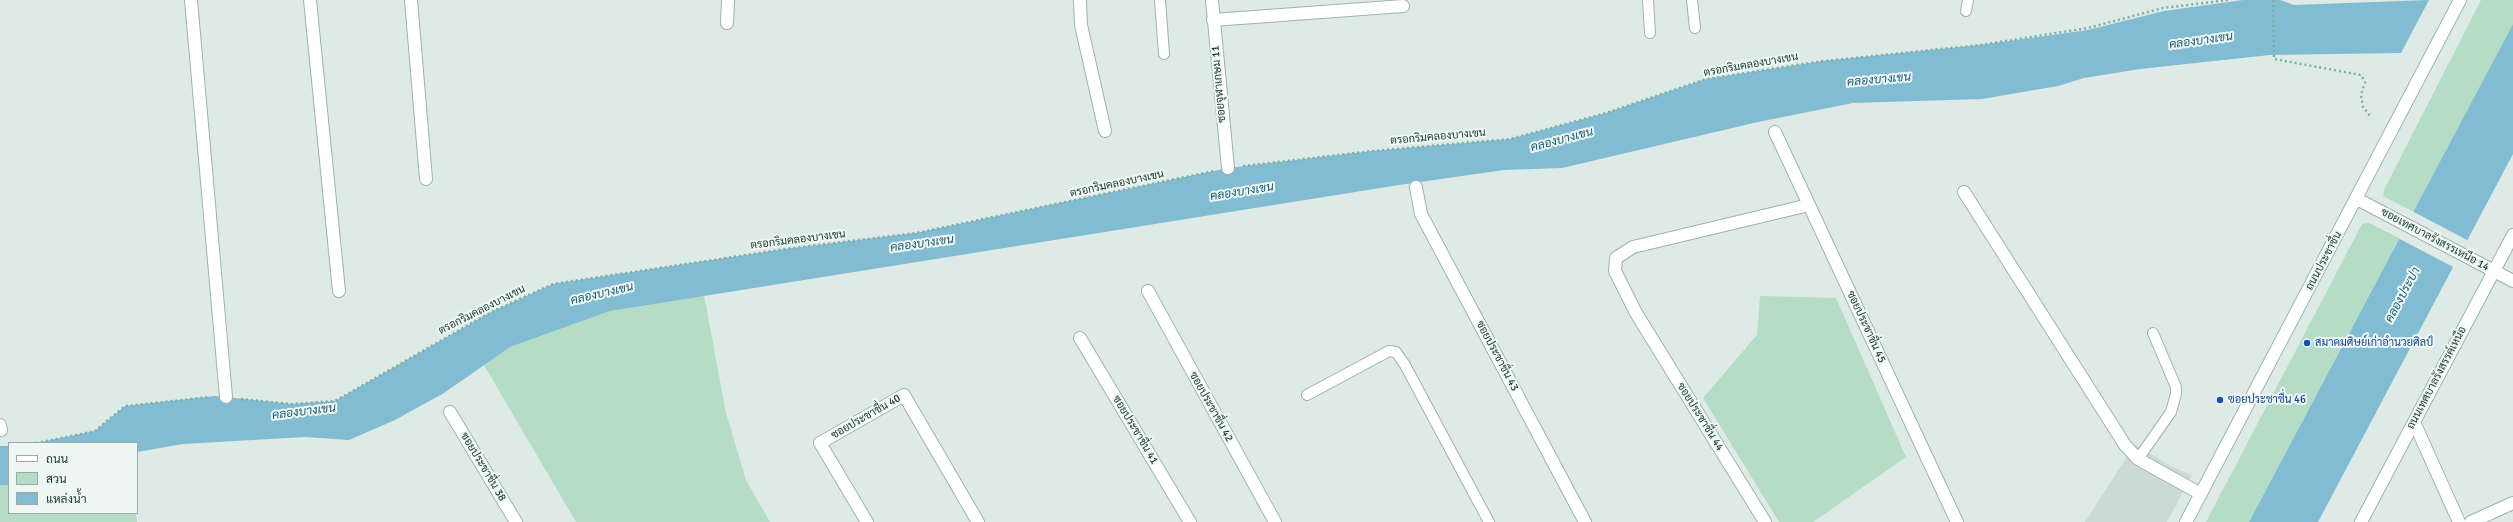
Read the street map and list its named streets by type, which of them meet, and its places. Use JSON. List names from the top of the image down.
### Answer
{
  "streets": {
    "street": [
      "ซอยจุฬาเกษม 11",
      "ซอยเทศบาลรังสรรเหนือ 14",
      "ถนนประชาชื่น",
      "ซอยประชาชื่น 45",
      "ซอยประชาชื่น 43",
      "ถนนเทศบาลรังสรรค์เหนือ",
      "ซอยประชาชื่น 42",
      "ซอยประชาชื่น 40",
      "ซอยประชาชื่น 44",
      "ซอยประชาชื่น 41",
      "ซอยประชาชื่น 38"
    ],
    "path": ["ตรอกริมคลองบางเขน"]
  },
  "crossings": [
    ["ตรอกริมคลองบางเขน", "ซอยจุฬาเกษม 11"],
    ["ซอยเทศบาลรังสรรเหนือ 14", "ถนนประชาชื่น"],
    ["ซอยเทศบาลรังสรรเหนือ 14", "ถนนเทศบาลรังสรรค์เหนือ"],
    ["ซอยประชาชื่น 45", "ซอยประชาชื่น 44"]
  ],
  "water": ["คลองบางเขน", "คลองประปา"],
  "places": ["สมาคมศิษย์เก่าอํานวยศิลป์", "ซอยประชาชื่น 46"],
  "legend": ["ถนน", "สวน", "แหล่งน้ำ"]
}
